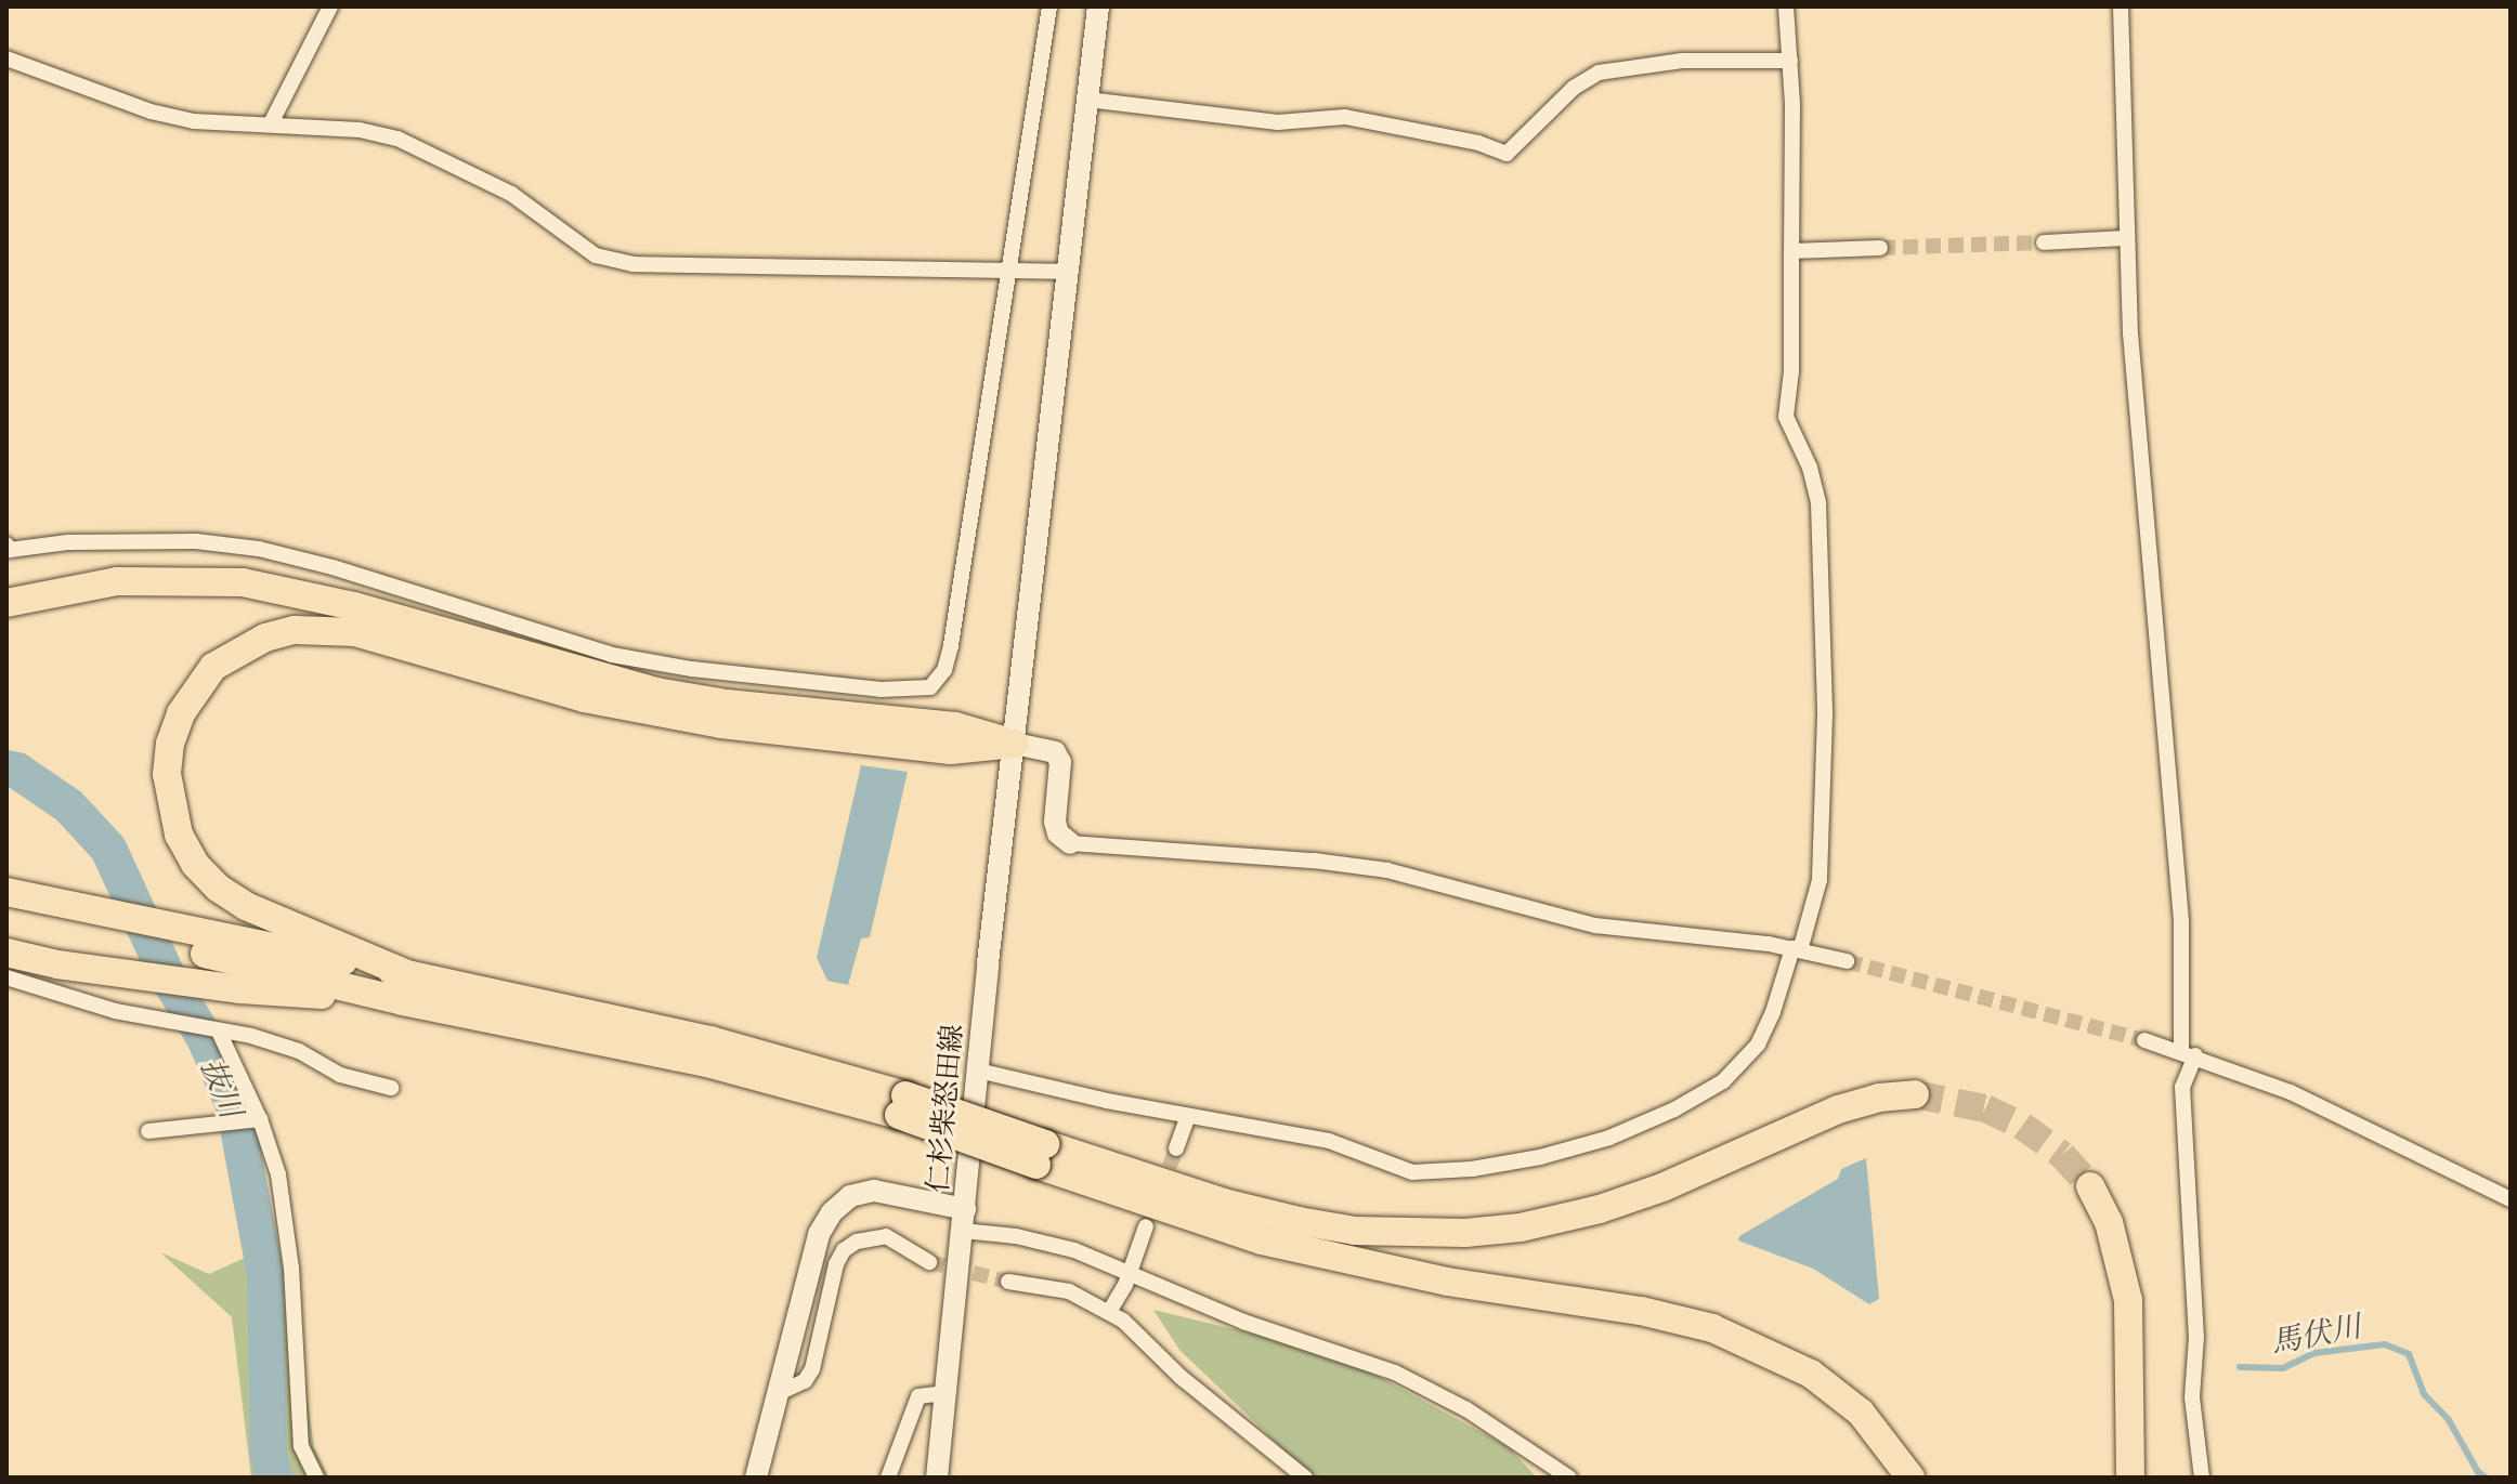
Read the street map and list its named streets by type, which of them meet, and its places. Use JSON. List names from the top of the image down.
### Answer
{
  "streets": {
    "street": ["仁杉柴怒田線"]
  },
  "water": ["抜川", "馬伏川"]
}
